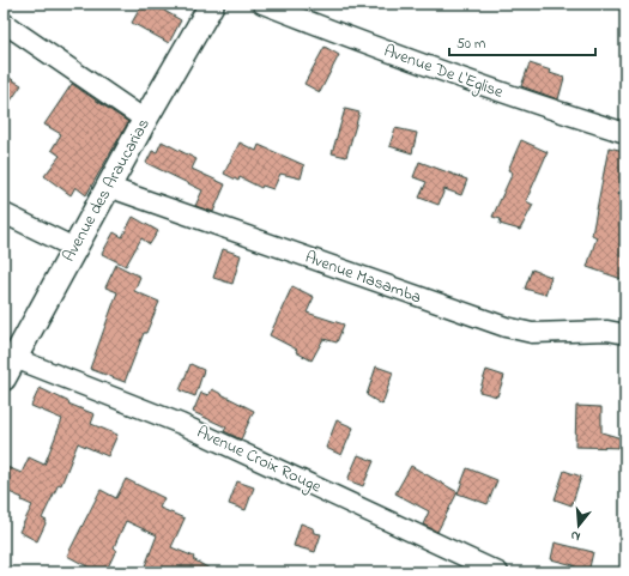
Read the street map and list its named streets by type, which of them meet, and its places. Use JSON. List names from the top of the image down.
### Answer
{
  "streets": {
    "street": [
      "Avenue De L'Eglise",
      "Avenue des Araucarias",
      "Avenue Masamba",
      "Avenue Croix Rouge"
    ]
  },
  "crossings": [
    ["Avenue des Araucarias", "Avenue Masamba"],
    ["Avenue des Araucarias", "Avenue Croix Rouge"]
  ],
  "scale_bar": "50 m",
  "north": "bottom"
}
